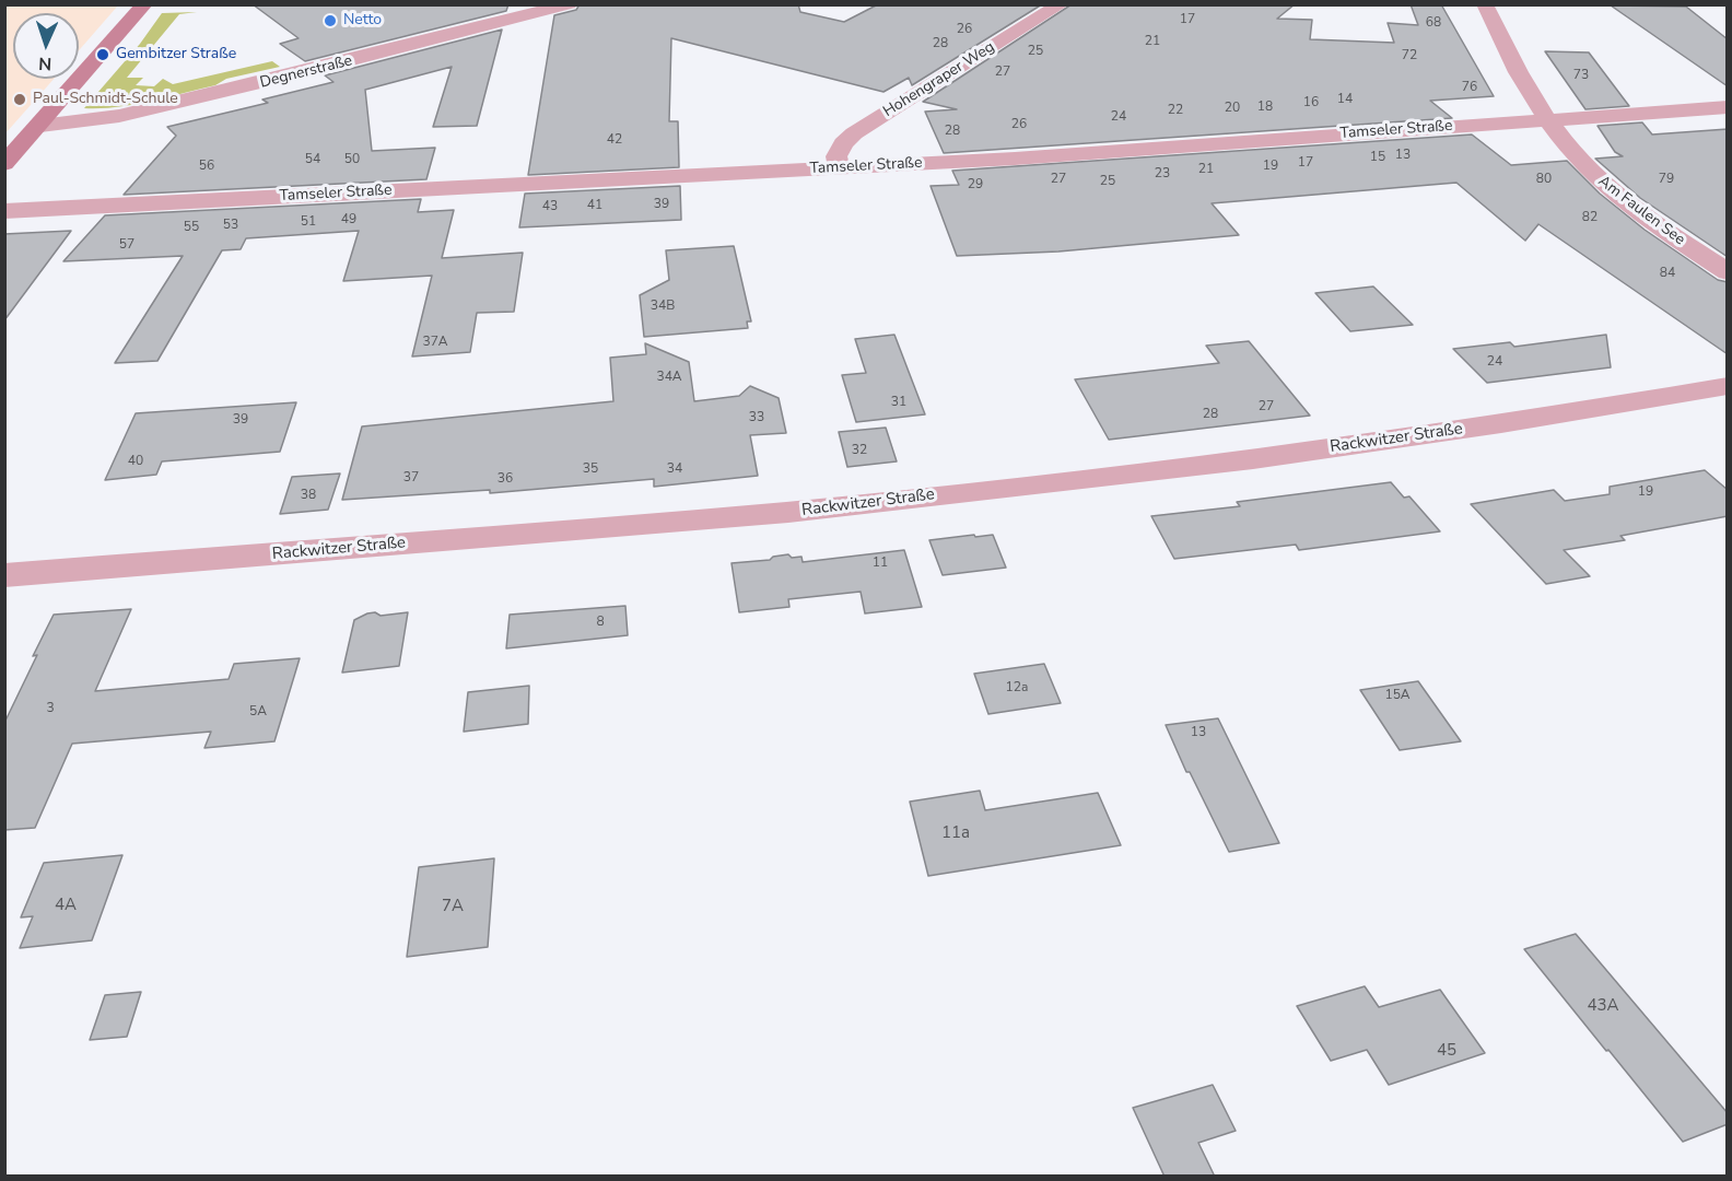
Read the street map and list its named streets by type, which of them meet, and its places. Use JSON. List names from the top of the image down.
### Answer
{
  "streets": {
    "street": [
      "Degnerstraße",
      "Hohengraper Weg",
      "Tamseler Straße",
      "Am Faulen See",
      "Rackwitzer Straße"
    ]
  },
  "crossings": [
    ["Hohengraper Weg", "Tamseler Straße"],
    ["Tamseler Straße", "Am Faulen See"]
  ],
  "places": ["Netto", "Gembitzer Straße", "Paul-Schmidt-Schule"],
  "house_numbers": [
    "17",
    "68",
    "26",
    "21",
    "28",
    "25",
    "72",
    "27",
    "73",
    "76",
    "14",
    "16",
    "18",
    "20",
    "22",
    "24",
    "26",
    "28",
    "42",
    "13",
    "15",
    "54",
    "50",
    "17",
    "56",
    "19",
    "21",
    "23",
    "27",
    "80",
    "79",
    "25",
    "29",
    "39",
    "41",
    "43",
    "82",
    "49",
    "51",
    "53",
    "55",
    "57",
    "84",
    "34B",
    "37A",
    "24",
    "34A",
    "31",
    "27",
    "28",
    "33",
    "39",
    "32",
    "40",
    "35",
    "34",
    "37",
    "36",
    "19",
    "38",
    "11",
    "8",
    "12a",
    "15A",
    "3",
    "5A",
    "13",
    "11a",
    "4A",
    "7A",
    "43A",
    "45"
  ],
  "north": "bottom"
}
